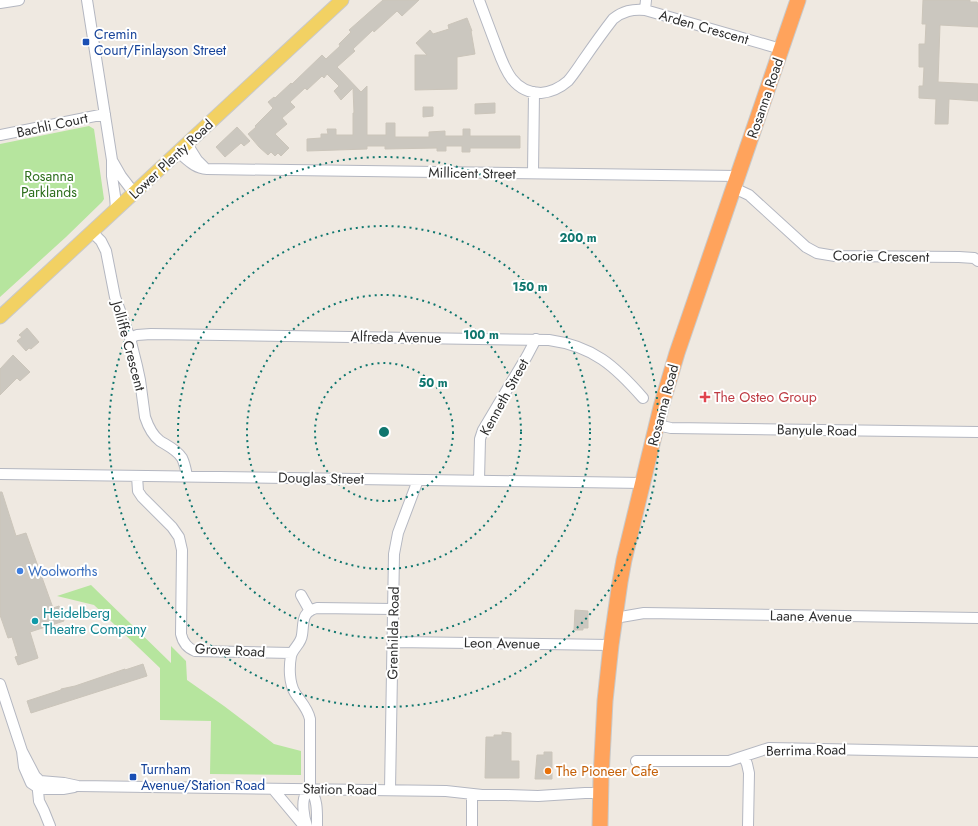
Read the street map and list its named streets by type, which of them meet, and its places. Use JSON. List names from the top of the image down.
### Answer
{
  "streets": {
    "highway": ["Rosanna Road"],
    "main road": ["Lower Plenty Road"],
    "street": [
      "Arden Crescent",
      "Bachli Court",
      "Millicent Street",
      "Coorie Crescent",
      "Alfreda Avenue",
      "Jolliffe Crescent",
      "Kenneth Street",
      "Banyule Road",
      "Douglas Street",
      "Laane Avenue",
      "Grenhilda Road",
      "Leon Avenue",
      "Grove Road",
      "Berrima Road",
      "Station Road"
    ]
  },
  "crossings": [
    ["Arden Crescent", "Rosanna Road"],
    ["Rosanna Road", "Millicent Street"],
    ["Rosanna Road", "Coorie Crescent"],
    ["Rosanna Road", "Banyule Road"],
    ["Rosanna Road", "Douglas Street"],
    ["Rosanna Road", "Laane Avenue"],
    ["Rosanna Road", "Leon Avenue"],
    ["Rosanna Road", "Station Road"],
    ["Lower Plenty Road", "Millicent Street"],
    ["Lower Plenty Road", "Jolliffe Crescent"],
    ["Millicent Street", "Coorie Crescent"],
    ["Alfreda Avenue", "Jolliffe Crescent"],
    ["Alfreda Avenue", "Kenneth Street"],
    ["Jolliffe Crescent", "Douglas Street"],
    ["Kenneth Street", "Douglas Street"],
    ["Douglas Street", "Grenhilda Road"],
    ["Douglas Street", "Grove Road"],
    ["Grenhilda Road", "Leon Avenue"],
    ["Grenhilda Road", "Station Road"]
  ],
  "parks": ["Rosanna Parklands"],
  "places": {
    "transit": ["Cremin Court/Finlayson Street", "Turnham Avenue/Station Road"],
    "health": ["The Osteo Group"],
    "other": ["Woolworths", "Heidelberg Theatre Company", "The Pioneer Cafe"]
  },
  "rings": [
    "200 m",
    "150 m",
    "100 m",
    "50 m"
  ]
}
